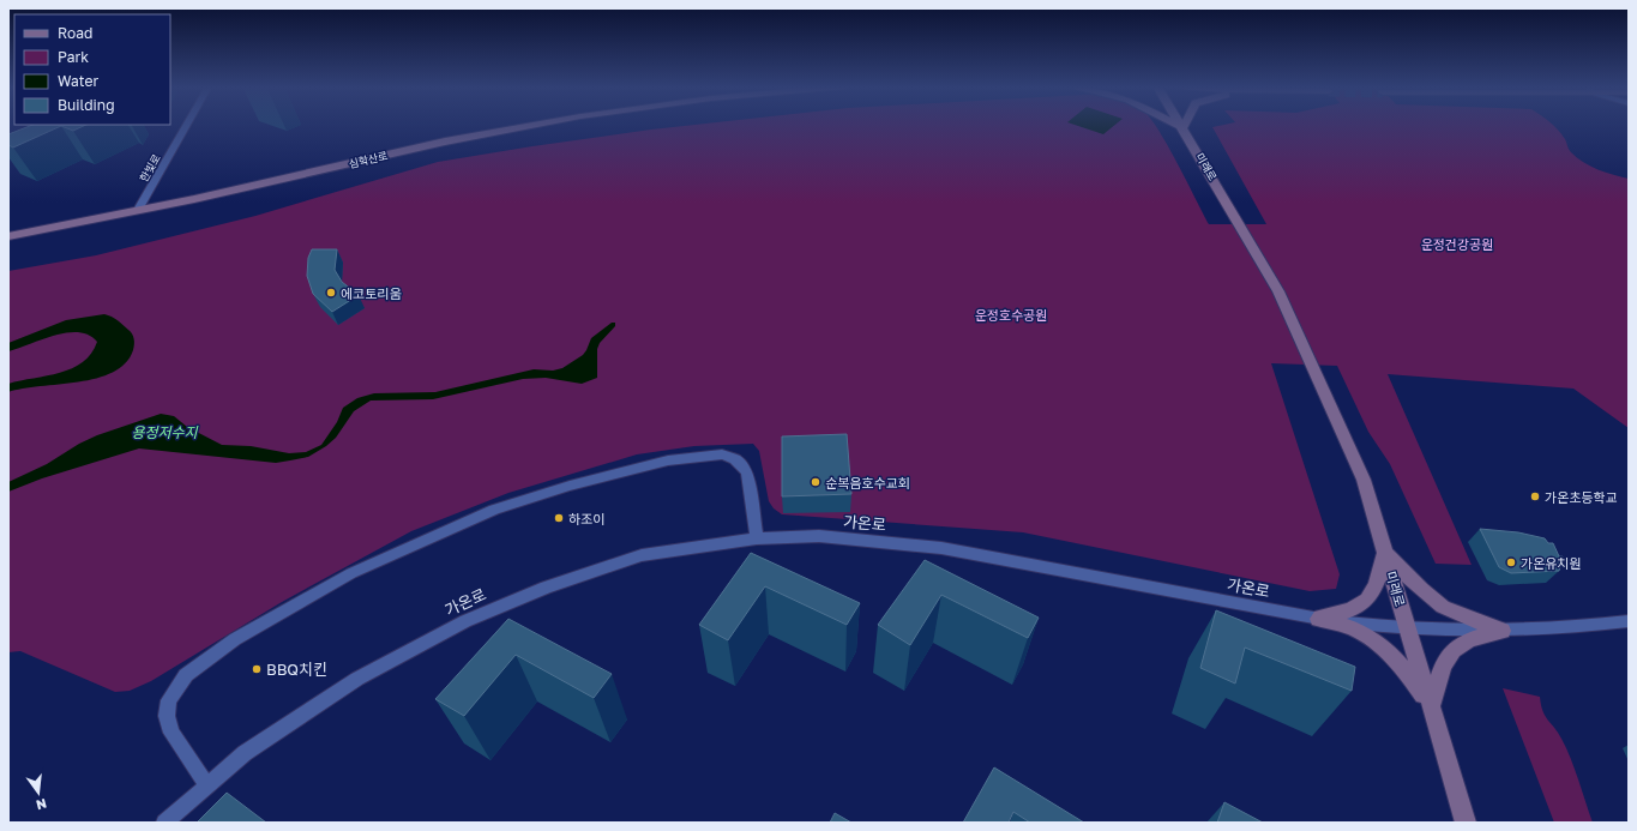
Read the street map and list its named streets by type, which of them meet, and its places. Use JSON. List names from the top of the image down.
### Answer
{
  "streets": {
    "street": [
      "심학산로",
      "미래로",
      "한빛로",
      "가온로"
    ]
  },
  "crossings": [
    ["심학산로", "한빛로"],
    ["미래로", "가온로"]
  ],
  "water": ["용정저수지"],
  "parks": ["운정건강공원", "운정호수공원"],
  "places": [
    "에코토리움",
    "순복음호수교회",
    "가온초등학교",
    "하조이",
    "가온유치원",
    "BBQ치킨"
  ],
  "legend": [
    "Road",
    "Park",
    "Water",
    "Building"
  ],
  "north": "bottom"
}
